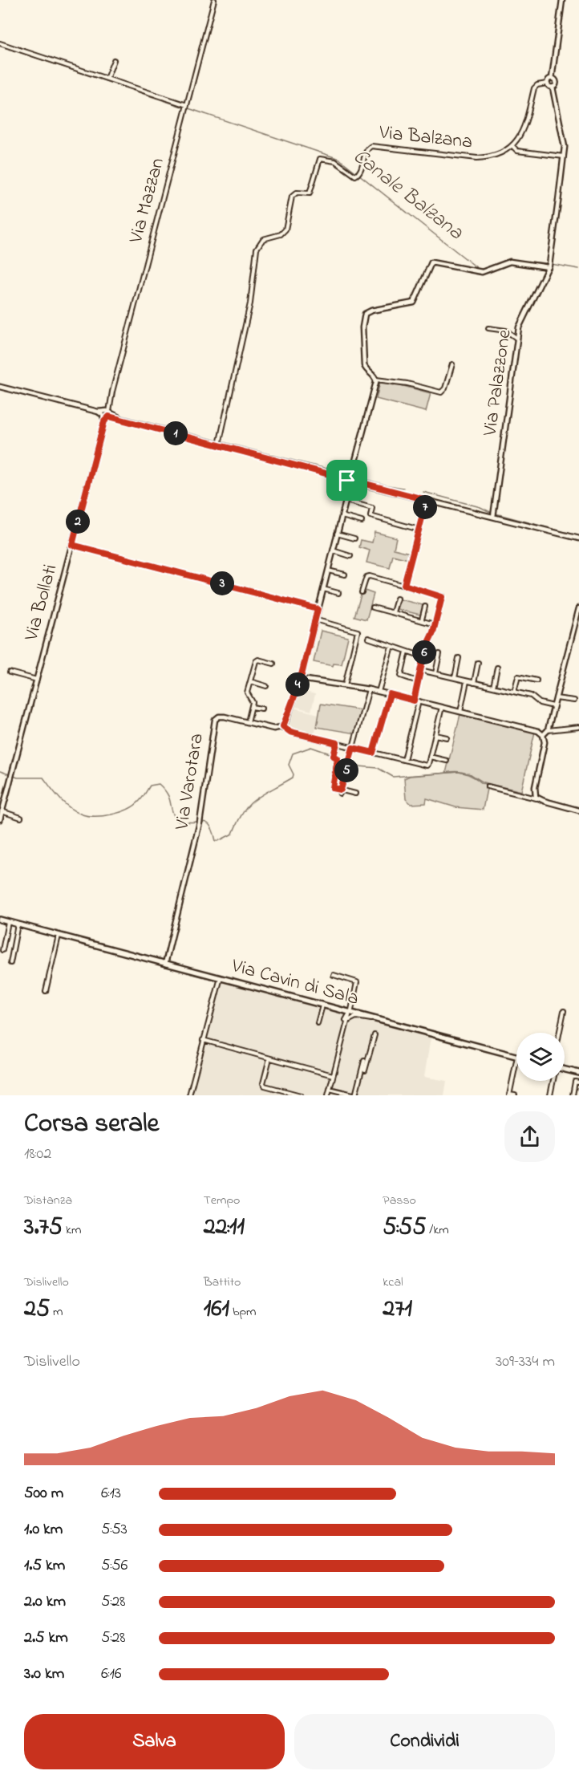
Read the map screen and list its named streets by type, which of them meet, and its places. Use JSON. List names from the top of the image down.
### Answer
{
  "streets": {
    "main road": ["Via Cavin di Sala"],
    "street": [
      "Via Balzana",
      "Via Mazzan",
      "Via Palazzone",
      "Via Bollati",
      "Via Varotara"
    ]
  },
  "crossings": [
    ["Via Mazzan", "Via Bollati"],
    ["Via Varotara", "Via Cavin di Sala"]
  ],
  "water": ["Canale Balzana"],
  "page": {
    "pins": [
      "1",
      "7",
      "2",
      "3",
      "6",
      "4",
      "5"
    ],
    "heading": ["Corsa serale", "18:02"],
    "stats": [
      ["Distanza", "3.75 km"],
      ["Tempo", "22:11"],
      ["Passo", "5:55 /km"],
      ["Dislivello", "25 m"],
      ["Battito", "161 bpm"],
      ["kcal", "271"]
    ],
    "chart": ["Dislivello", "309–334 m"],
    "list": [
      {
        "name": "500 m",
        "note": "6:13"
      },
      {
        "name": "1.0 km",
        "note": "5:53"
      },
      {
        "name": "1.5 km",
        "note": "5:56"
      },
      {
        "name": "2.0 km",
        "note": "5:28"
      },
      {
        "name": "2.5 km",
        "note": "5:28"
      },
      {
        "name": "3.0 km",
        "note": "6:16"
      }
    ],
    "buttons": ["Salva", "Condividi"]
  }
}
